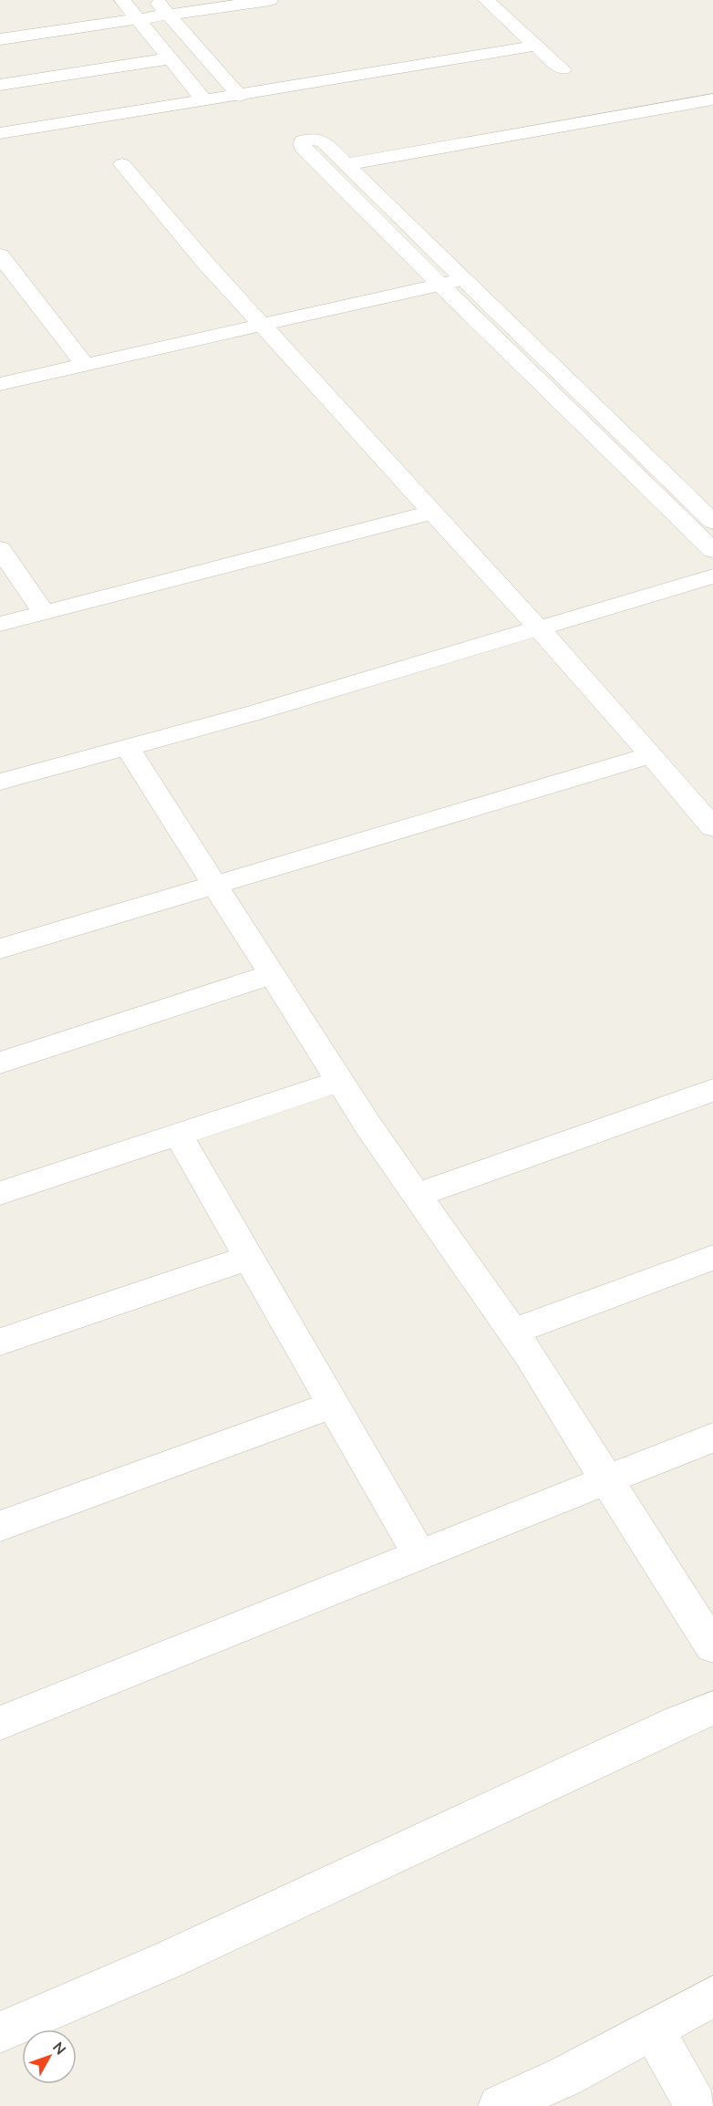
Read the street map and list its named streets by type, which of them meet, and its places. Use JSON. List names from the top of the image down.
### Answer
{
  "north": "top right"
}
